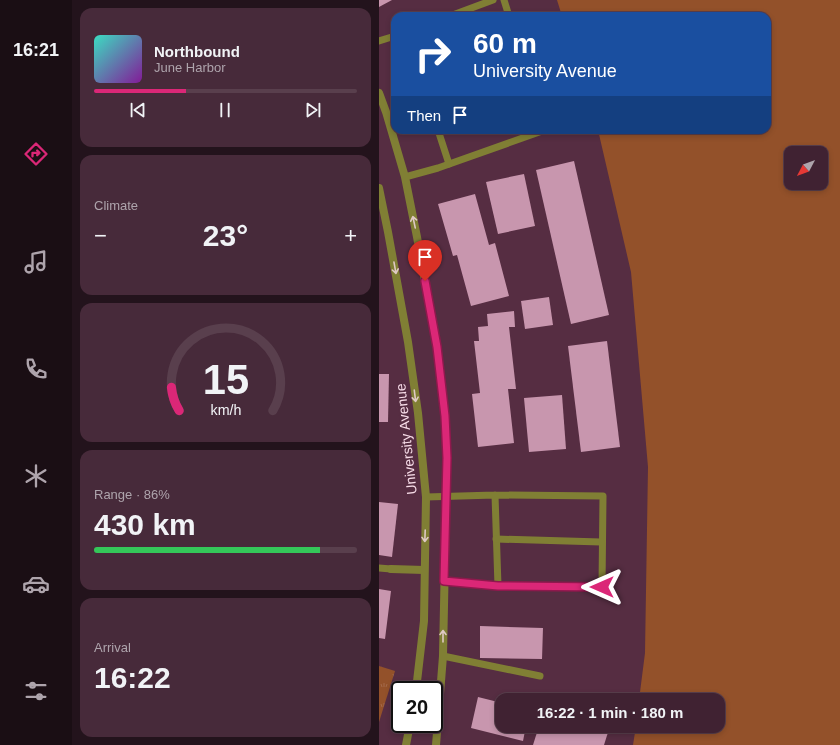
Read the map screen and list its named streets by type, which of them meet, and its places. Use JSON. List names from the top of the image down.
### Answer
{
  "streets": {
    "street": ["University Avenue"]
  },
  "north": "bottom left",
  "page": {
    "tabs": "16:21",
    "turn": ["60 m", "University Avenue"],
    "song": ["Northbound", "June Harbor"],
    "then": "Then",
    "tile": [
      "Climate",
      ["Range · 86%", "430 km"],
      ["Arrival", "16:22"]
    ],
    "heat": ["−", "23°", "+"],
    "limit": "20",
    "trip": "16:22 · 1 min · 180 m",
    "gauge": ["15", "km/h"]
  }
}
